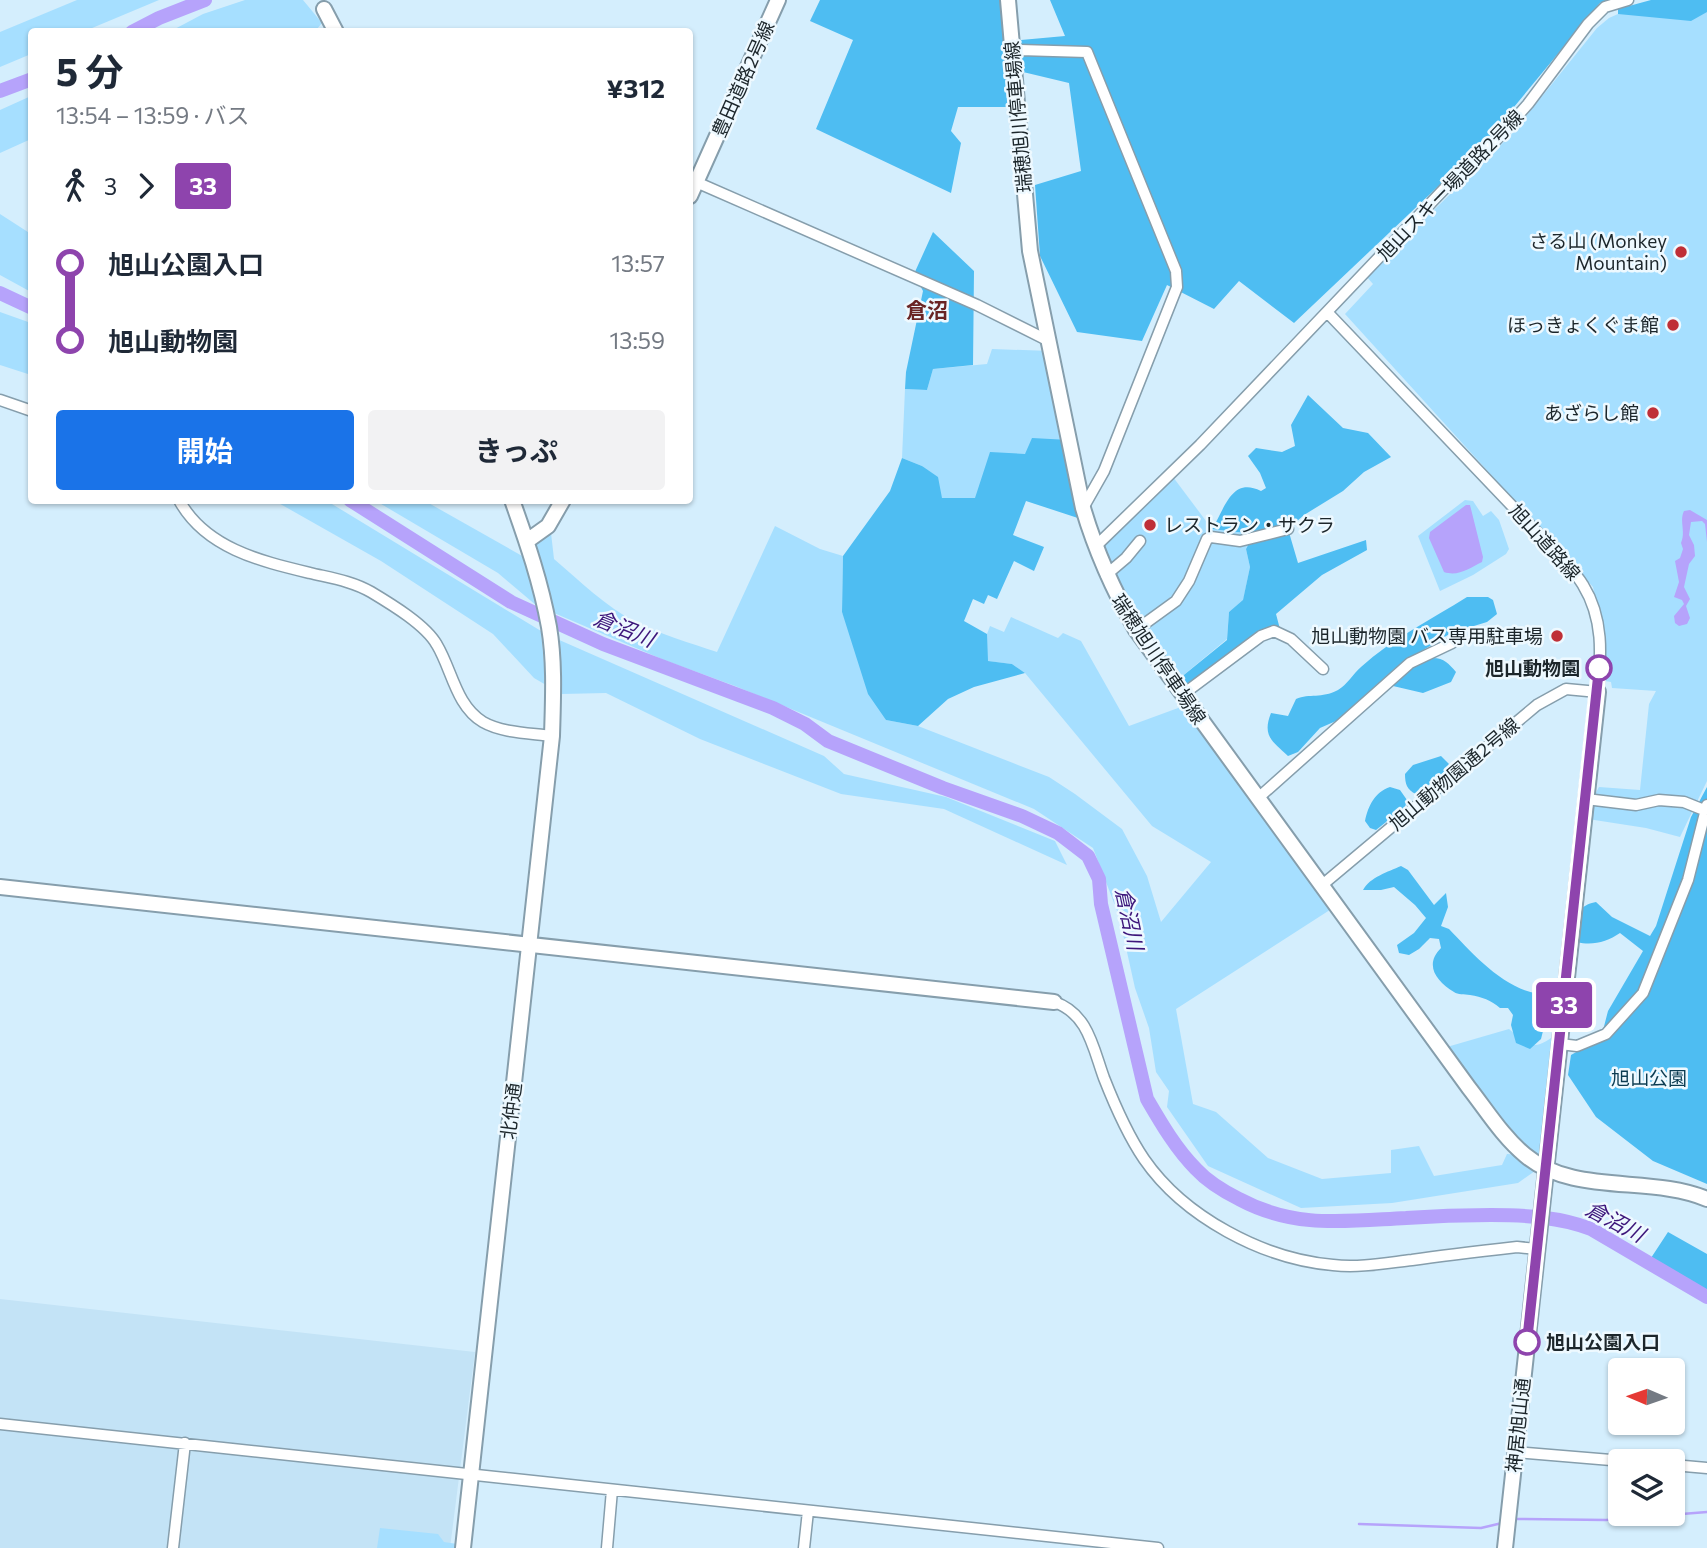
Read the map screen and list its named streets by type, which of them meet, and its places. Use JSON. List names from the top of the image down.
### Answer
{
  "streets": {
    "street": [
      "豊田道路2号線",
      "瑞穂旭川停車場線",
      "旭山スキー場道路2号線",
      "旭山道路線",
      "旭山動物園通2号線",
      "北仲通",
      "神居旭山通"
    ]
  },
  "crossings": [
    ["瑞穂旭川停車場線", "旭山道路線"],
    ["瑞穂旭川停車場線", "旭山動物園通2号線"],
    ["瑞穂旭川停車場線", "神居旭山通"],
    ["旭山スキー場道路2号線", "旭山道路線"],
    ["旭山道路線", "旭山動物園通2号線"],
    ["旭山道路線", "神居旭山通"]
  ],
  "districts": ["倉沼"],
  "water": ["倉沼川"],
  "parks": ["旭山公園"],
  "places": [
    "さる山 (Monkey Mountain)",
    "ほっきょくぐま館",
    "あざらし館",
    "レストラン・サクラ",
    "旭山動物園 バス専用駐車場",
    "旭山動物園",
    "旭山公園入口"
  ],
  "lines": ["bus line 33"],
  "north": "left",
  "page": {
    "on_map": "33",
    "heading": ["5 分", "13:54 – 13:59 · バス", "¥312"],
    "legs": ["3", "33"],
    "list": [
      {
        "name": "旭山公園入口",
        "value": "13:57"
      },
      {
        "name": "旭山動物園",
        "value": "13:59"
      }
    ],
    "buttons": ["開始", "きっぷ"]
  }
}
